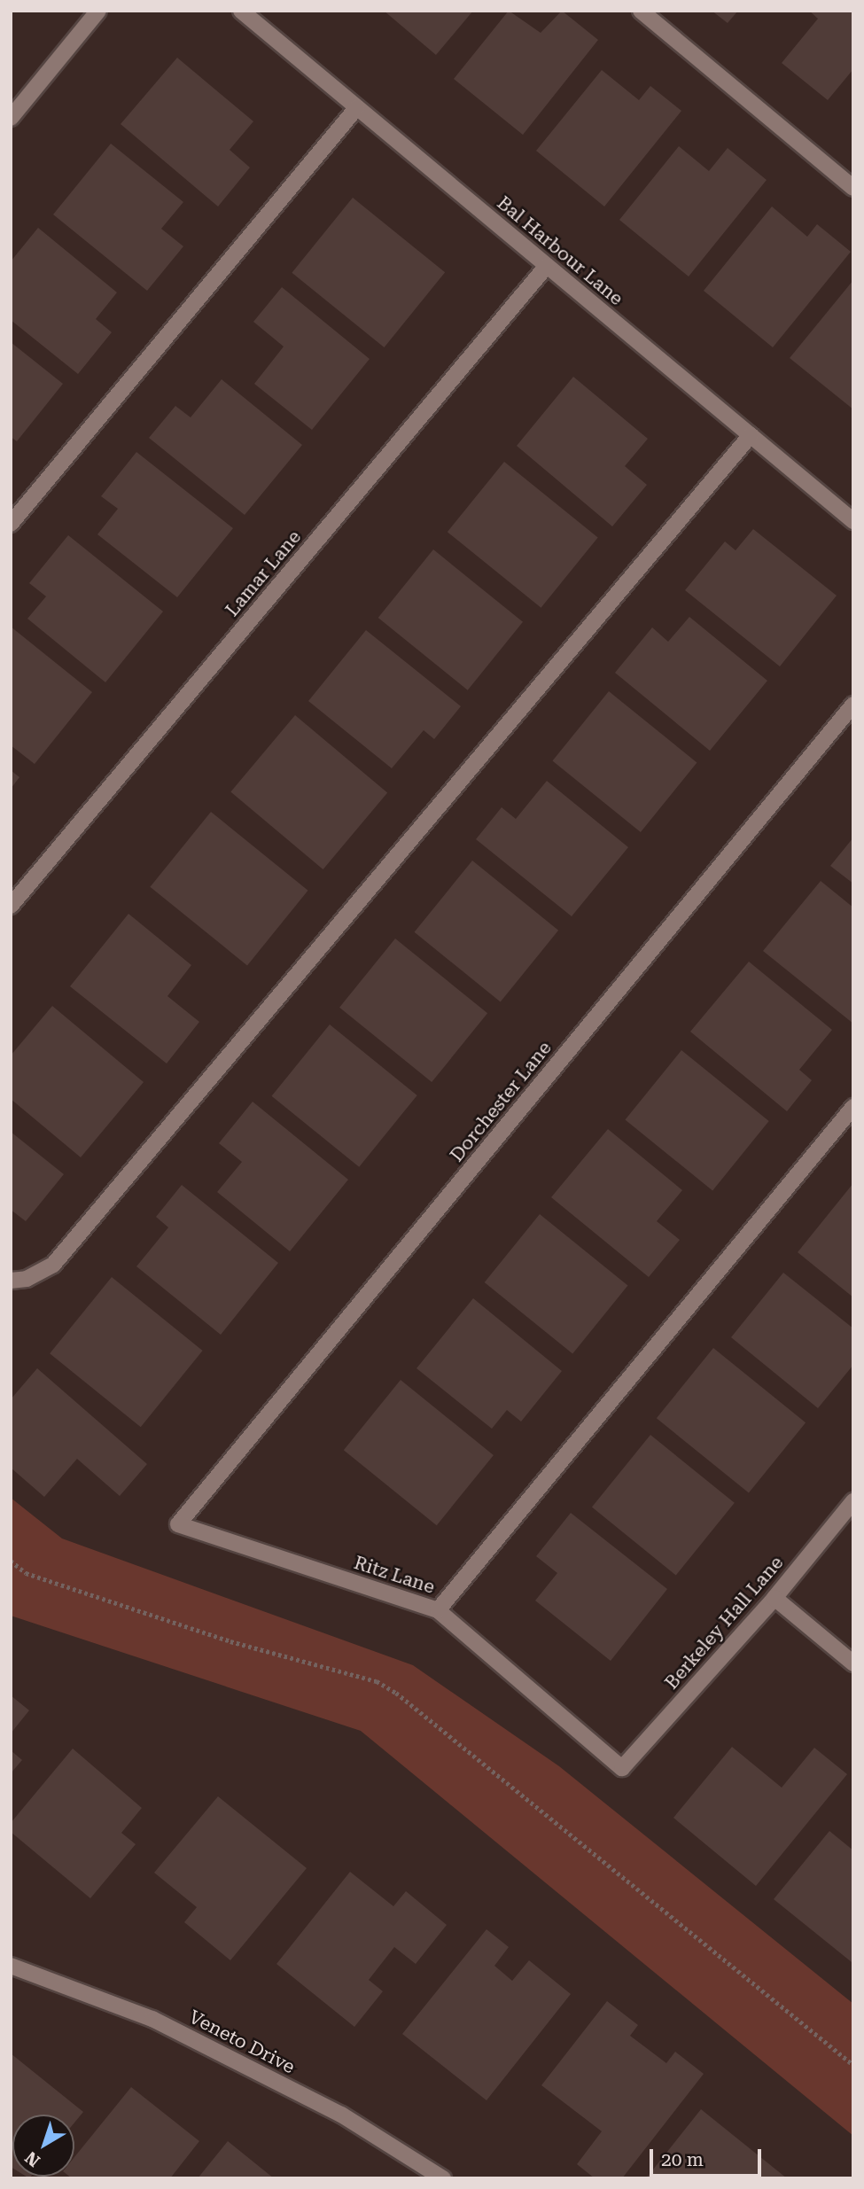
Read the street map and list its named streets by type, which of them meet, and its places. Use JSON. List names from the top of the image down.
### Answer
{
  "streets": {
    "street": [
      "Bal Harbour Lane",
      "Lamar Lane",
      "Dorchester Lane",
      "Ritz Lane",
      "Berkeley Hall Lane",
      "Veneto Drive"
    ]
  },
  "crossings": [
    ["Bal Harbour Lane", "Lamar Lane"],
    ["Dorchester Lane", "Ritz Lane"],
    ["Ritz Lane", "Berkeley Hall Lane"]
  ],
  "scale_bar": "20 m",
  "north": "bottom left"
}
